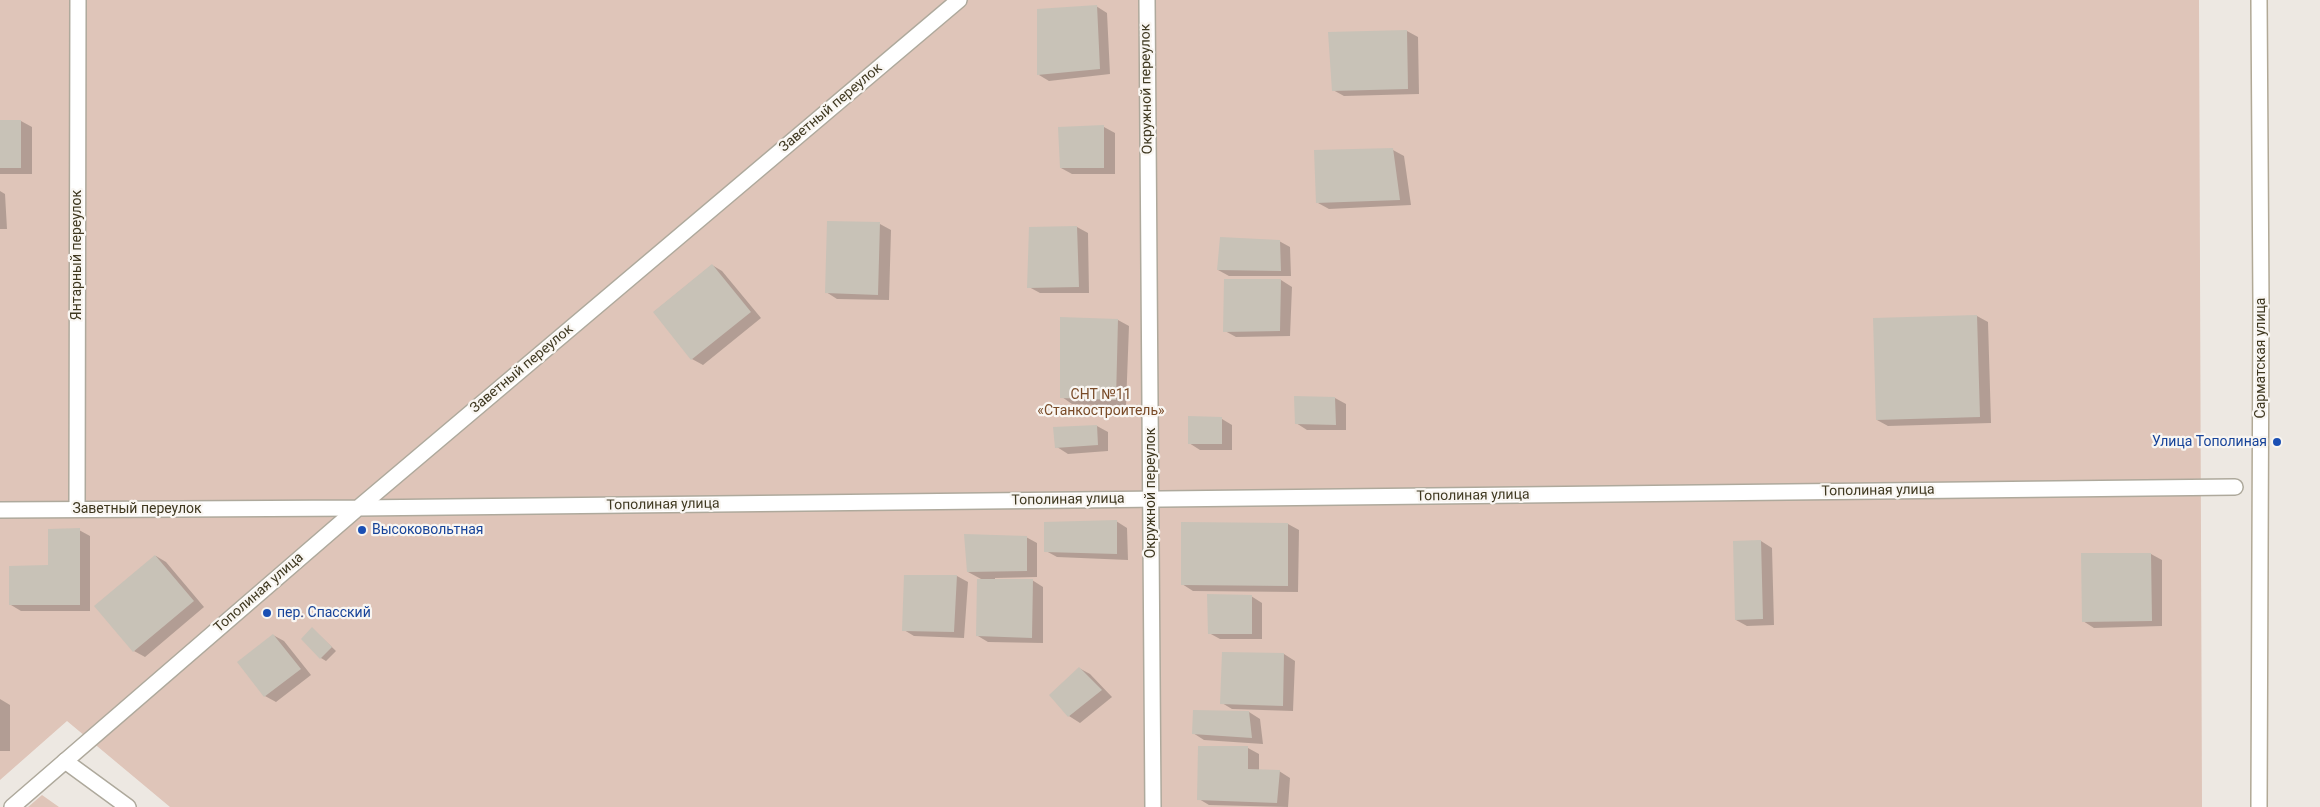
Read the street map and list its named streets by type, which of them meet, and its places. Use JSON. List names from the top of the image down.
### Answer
{
  "streets": {
    "street": [
      "Окружной переулок",
      "Заветный переулок",
      "Янтарный переулок",
      "Сарматская улица",
      "Тополиная улица"
    ]
  },
  "crossings": [
    ["Окружной переулок", "Тополиная улица"],
    ["Заветный переулок", "Янтарный переулок"],
    ["Заветный переулок", "Тополиная улица"]
  ],
  "parks": ["СНТ №11 «Станкостроитель»"],
  "places": ["Улица Тополиная", "Высоковольтная", "пер. Спасский"]
}
